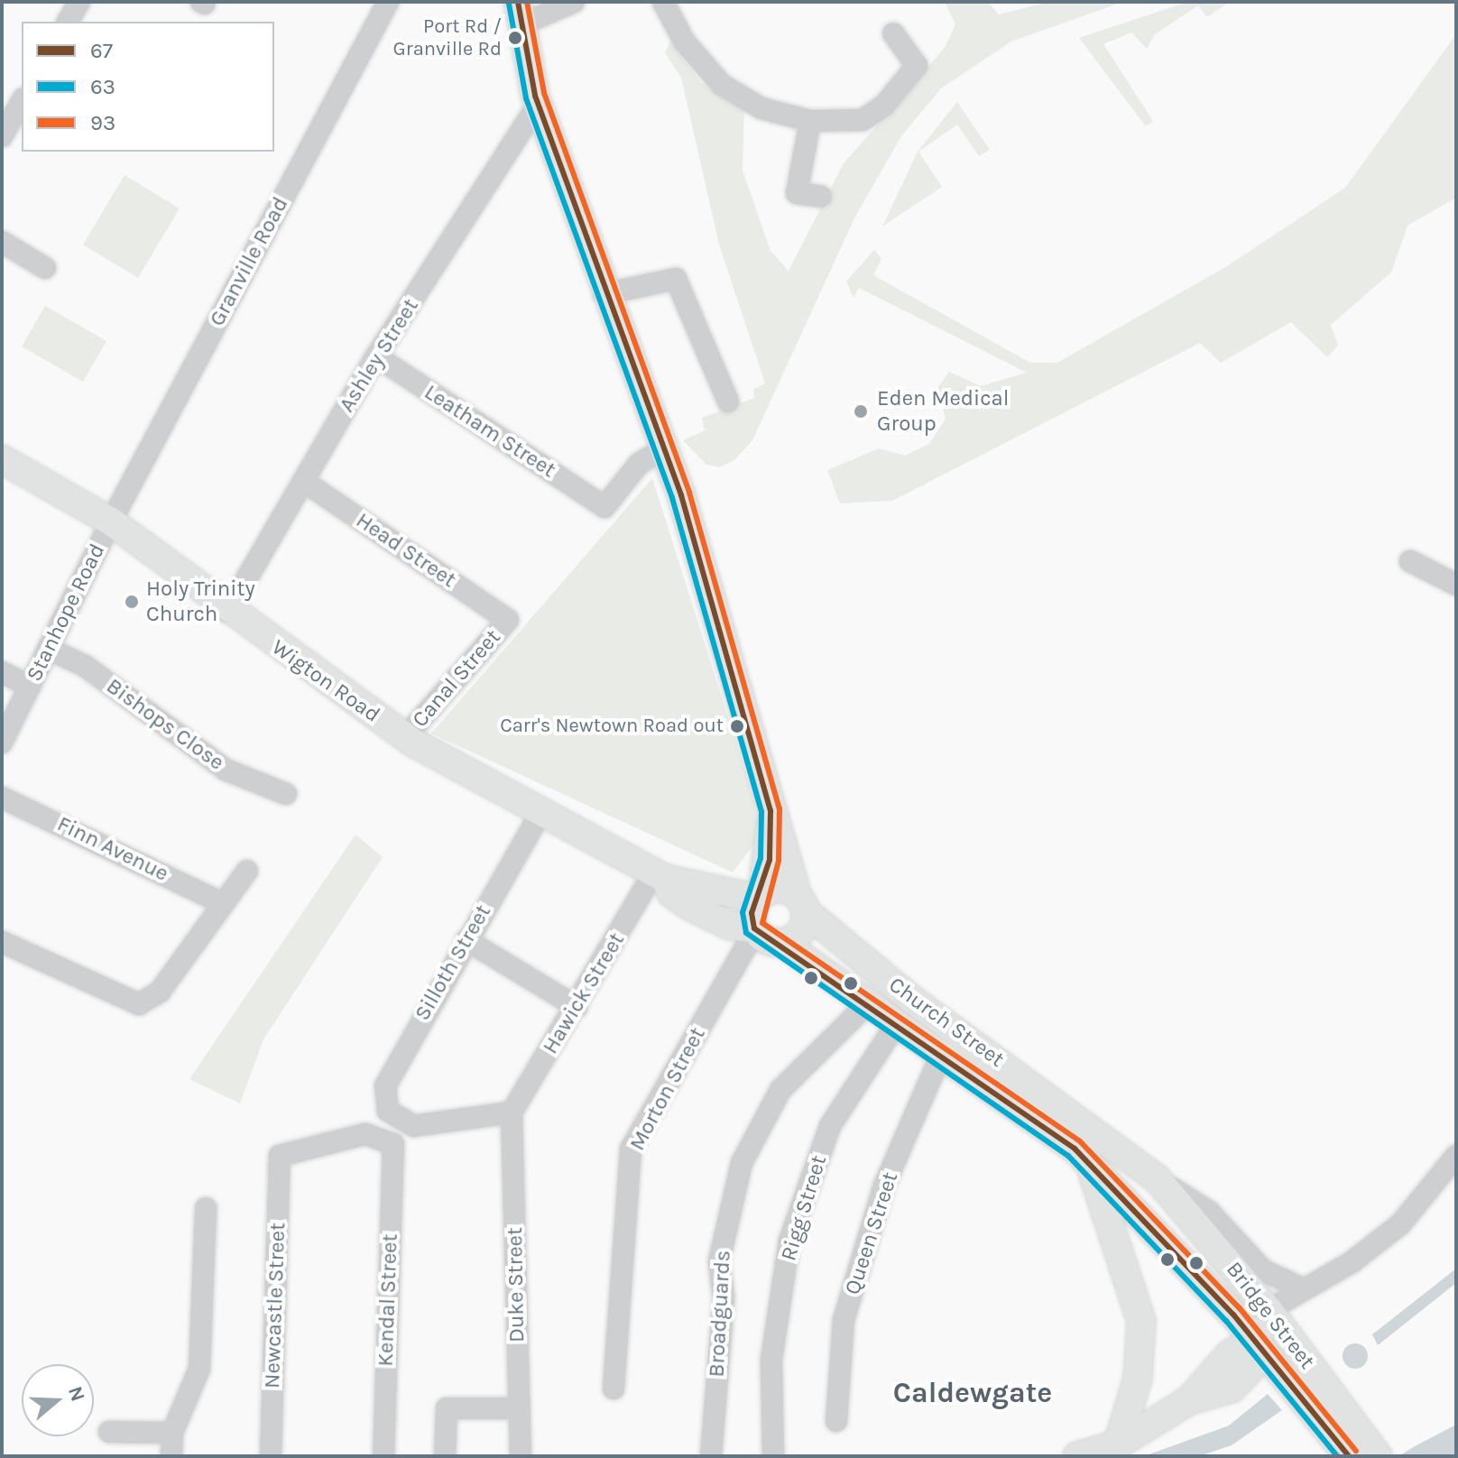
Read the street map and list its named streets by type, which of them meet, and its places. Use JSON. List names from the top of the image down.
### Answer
{
  "streets": {
    "main road": ["Wigton Road", "Church Street", "Bridge Street"],
    "street": [
      "Granville Road",
      "Ashley Street",
      "Leatham Street",
      "Head Street",
      "Stanhope Road",
      "Canal Street",
      "Bishops Close",
      "Finn Avenue",
      "Silloth Street",
      "Hawick Street",
      "Morton Street",
      "Rigg Street",
      "Queen Street",
      "Duke Street",
      "Kendal Street",
      "Newcastle Street",
      "Broadguards"
    ]
  },
  "crossings": [
    ["Granville Road", "Stanhope Road"],
    ["Granville Road", "Wigton Road"],
    ["Ashley Street", "Leatham Street"],
    ["Ashley Street", "Head Street"],
    ["Ashley Street", "Wigton Road"],
    ["Head Street", "Canal Street"],
    ["Stanhope Road", "Wigton Road"],
    ["Stanhope Road", "Bishops Close"],
    ["Canal Street", "Wigton Road"],
    ["Wigton Road", "Silloth Street"],
    ["Wigton Road", "Hawick Street"],
    ["Wigton Road", "Church Street"],
    ["Wigton Road", "Morton Street"],
    ["Silloth Street", "Hawick Street"],
    ["Silloth Street", "Duke Street"],
    ["Hawick Street", "Duke Street"],
    ["Church Street", "Morton Street"],
    ["Church Street", "Rigg Street"],
    ["Church Street", "Queen Street"],
    ["Church Street", "Broadguards"],
    ["Church Street", "Bridge Street"],
    ["Kendal Street", "Newcastle Street"]
  ],
  "districts": ["Caldewgate"],
  "places": [
    "Port Rd / Granville Rd",
    "Eden Medical Group",
    "Holy Trinity Church",
    "Carr's Newtown Road out"
  ],
  "lines": ["transit line 67", "transit line 93", "transit line 63"],
  "legend": ["67", "63", "93"],
  "north": "right"
}
